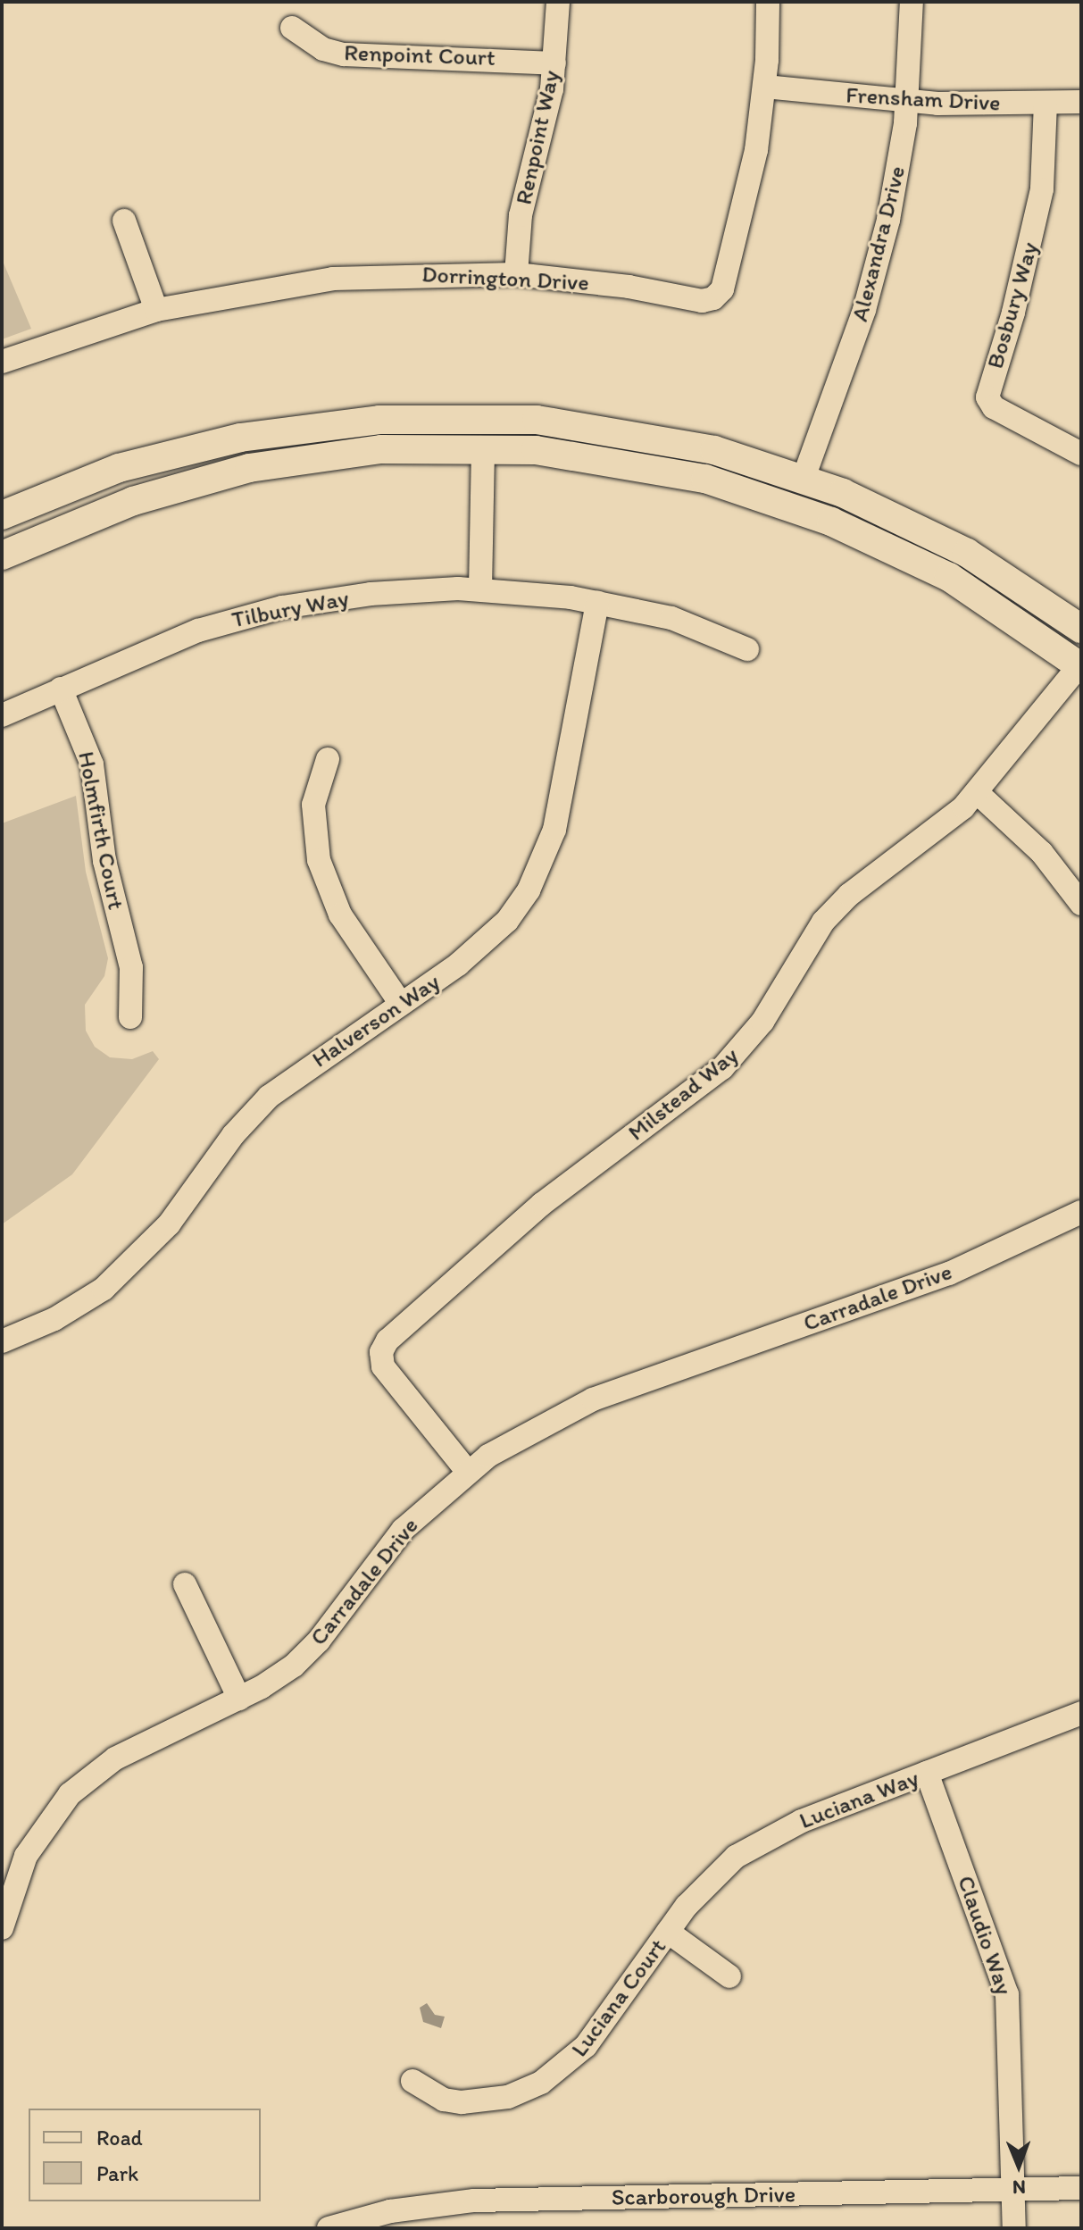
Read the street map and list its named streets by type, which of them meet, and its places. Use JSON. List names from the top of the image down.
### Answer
{
  "streets": {
    "street": [
      "Renpoint Court",
      "Frensham Drive",
      "Renpoint Way",
      "Alexandra Drive",
      "Dorrington Drive",
      "Bosbury Way",
      "Tilbury Way",
      "Holmfirth Court",
      "Halverson Way",
      "Milstead Way",
      "Carradale Drive",
      "Luciana Way",
      "Claudio Way",
      "Luciana Court",
      "Scarborough Drive"
    ]
  },
  "crossings": [
    ["Renpoint Court", "Renpoint Way"],
    ["Frensham Drive", "Alexandra Drive"],
    ["Frensham Drive", "Dorrington Drive"],
    ["Frensham Drive", "Bosbury Way"],
    ["Renpoint Way", "Dorrington Drive"],
    ["Tilbury Way", "Holmfirth Court"],
    ["Tilbury Way", "Halverson Way"],
    ["Milstead Way", "Carradale Drive"],
    ["Luciana Way", "Claudio Way"],
    ["Luciana Way", "Luciana Court"],
    ["Claudio Way", "Scarborough Drive"]
  ],
  "legend": ["Road", "Park"],
  "north": "bottom"
}
